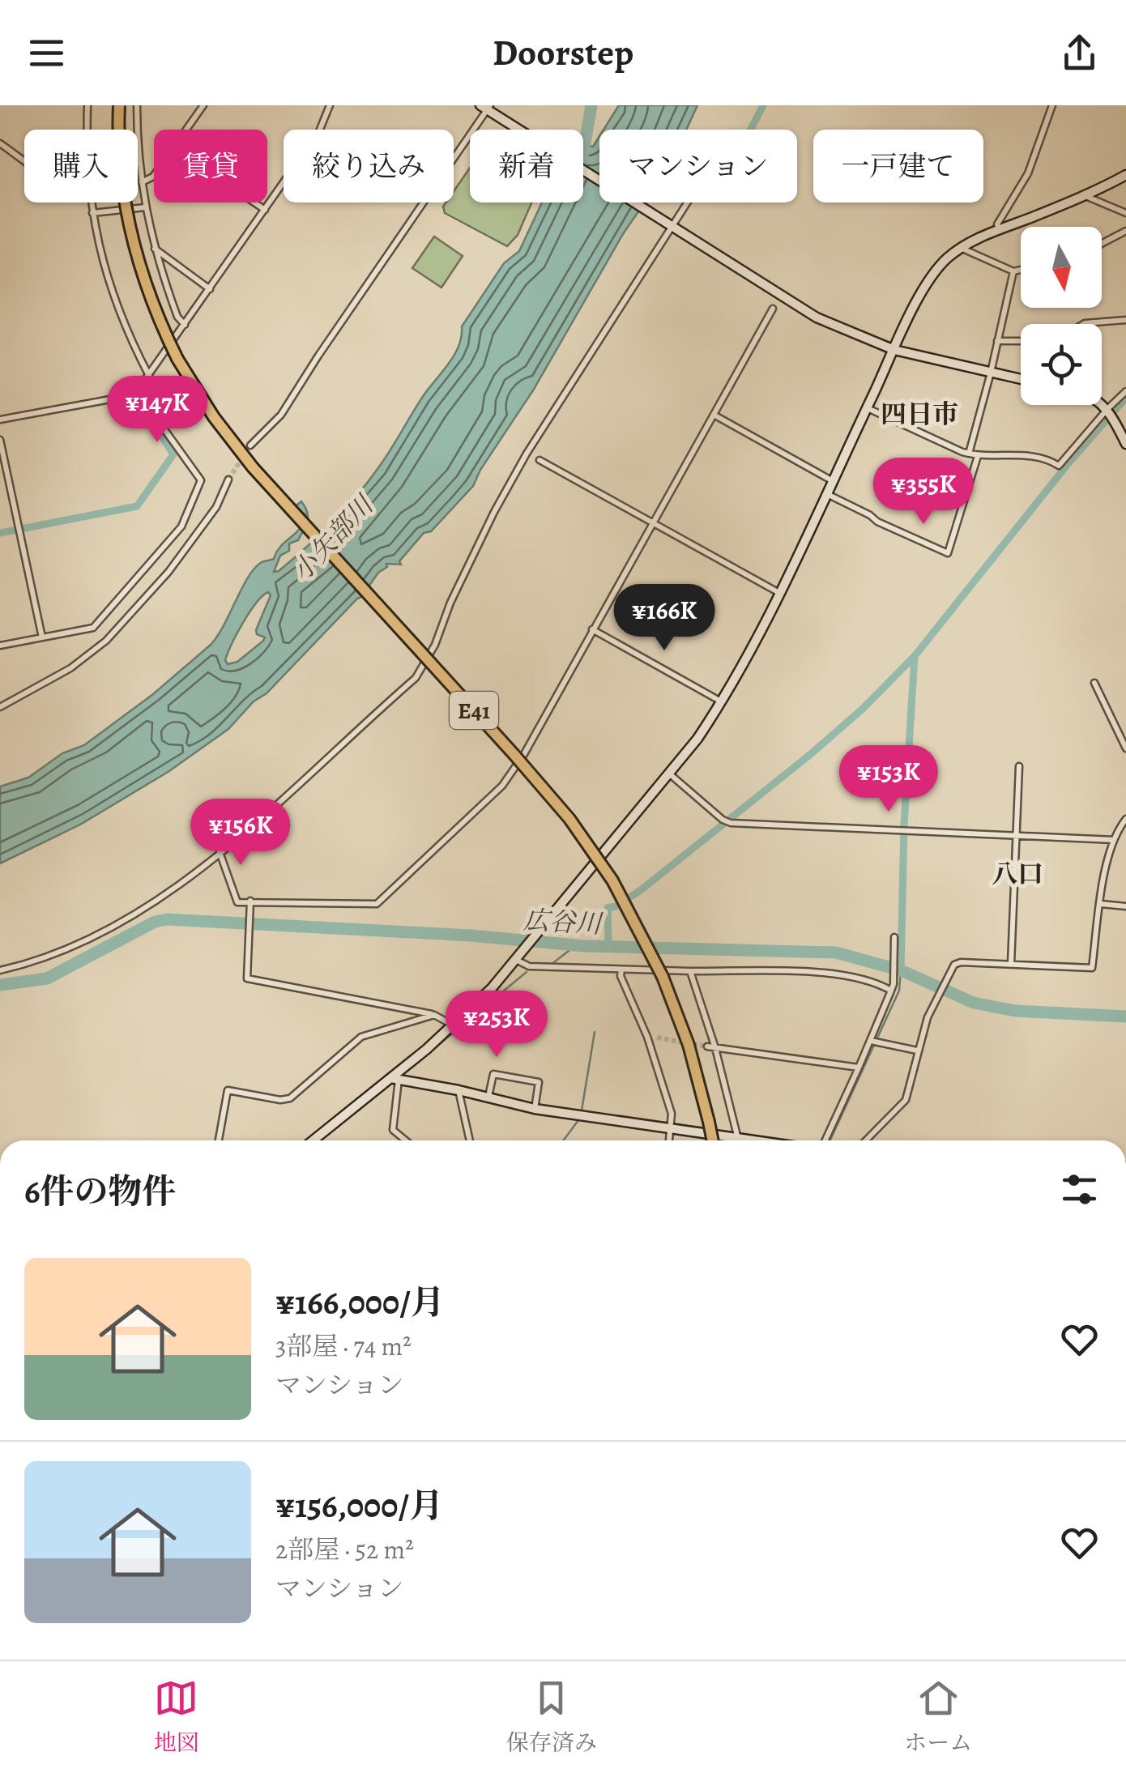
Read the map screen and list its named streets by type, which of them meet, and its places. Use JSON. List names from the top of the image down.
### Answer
{
  "streets": {
    "highway": ["E41"]
  },
  "districts": ["四日市", "八口"],
  "water": ["小矢部川", "広谷川"],
  "north": "bottom",
  "page": {
    "header": "Doorstep",
    "chip": [
      "購入",
      "賃貸",
      "絞り込み",
      "新着",
      "マンション",
      "一戸建て"
    ],
    "price": [
      "¥147K",
      "¥355K",
      "¥166K",
      "¥153K",
      "¥156K",
      "¥253K"
    ],
    "heading": "6件の物件",
    "list": [
      {
        "name": "¥166,000/月",
        "note": "3部屋 · 74 m² · マンション"
      },
      {
        "name": "¥156,000/月",
        "note": "2部屋 · 52 m² · マンション"
      }
    ],
    "tabs": ["地図", "保存済み", "ホーム"]
  }
}
